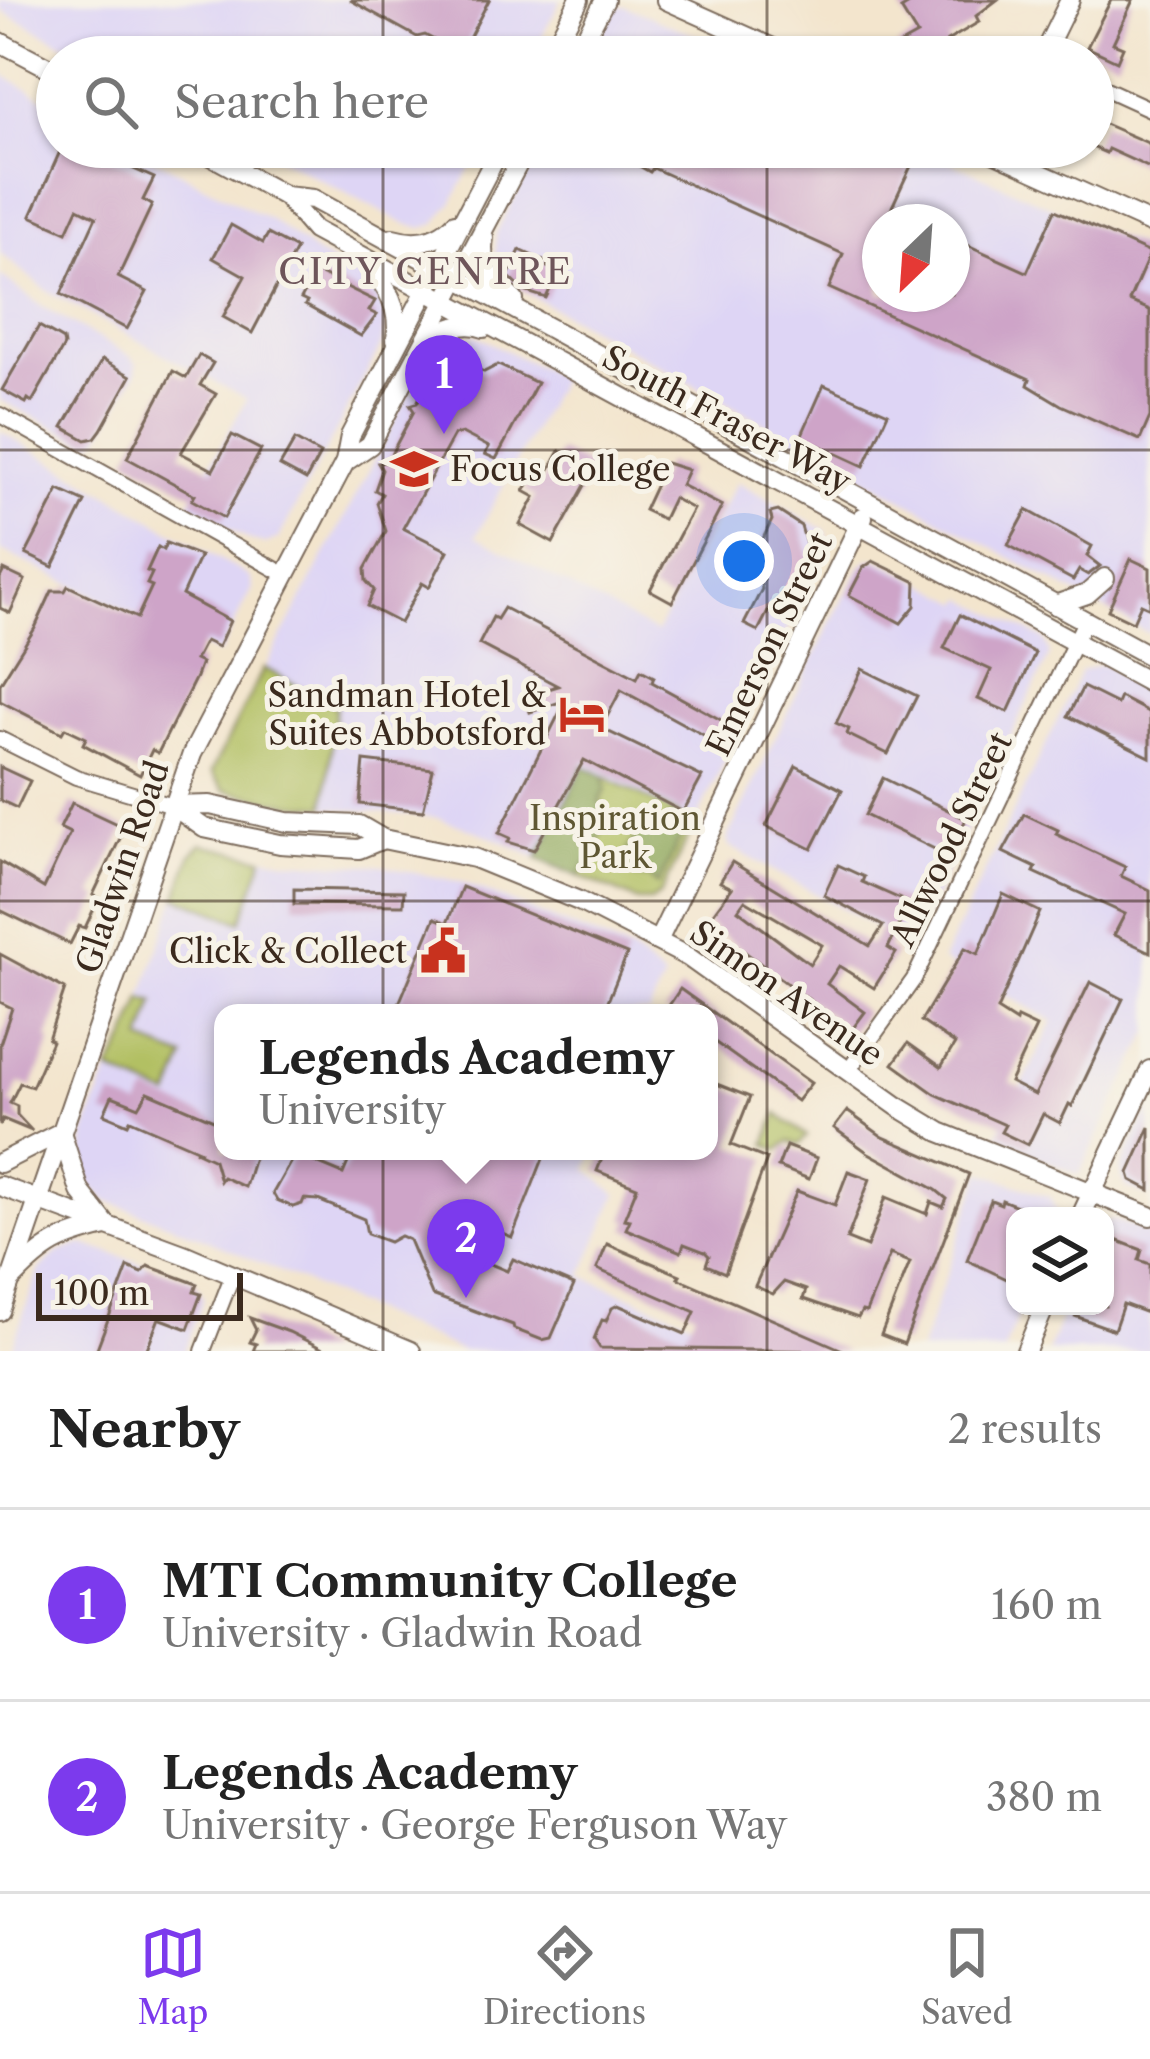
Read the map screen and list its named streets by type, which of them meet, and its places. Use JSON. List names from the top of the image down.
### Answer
{
  "streets": {
    "main road": [
      "South Fraser Way",
      "Emerson Street",
      "Gladwin Road",
      "Simon Avenue"
    ],
    "street": ["Allwood Street"]
  },
  "crossings": [
    ["South Fraser Way", "Emerson Street"],
    ["South Fraser Way", "Allwood Street"],
    ["South Fraser Way", "Gladwin Road"],
    ["Emerson Street", "Simon Avenue"],
    ["Allwood Street", "Simon Avenue"],
    ["Gladwin Road", "Simon Avenue"]
  ],
  "districts": ["CITY CENTRE"],
  "parks": ["Inspiration Park"],
  "places": {
    "school or university": ["Focus College"],
    "hotel": ["Sandman Hotel & Suites Abbotsford"],
    "public building": ["Click & Collect"]
  },
  "scale_bar": "100 m",
  "north": "bottom left",
  "page": {
    "search": "Search here",
    "pins": ["1", "2"],
    "popup": ["Legends Academy", "University"],
    "scale": "100 m",
    "heading": ["Nearby", "2 results"],
    "list": [
      {
        "mark": "1",
        "name": "MTI Community College",
        "note": "University · Gladwin Road",
        "value": "160 m"
      },
      {
        "mark": "2",
        "name": "Legends Academy",
        "note": "University · George Ferguson Way",
        "value": "380 m"
      }
    ],
    "nav": ["Map", "Directions", "Saved"]
  }
}
